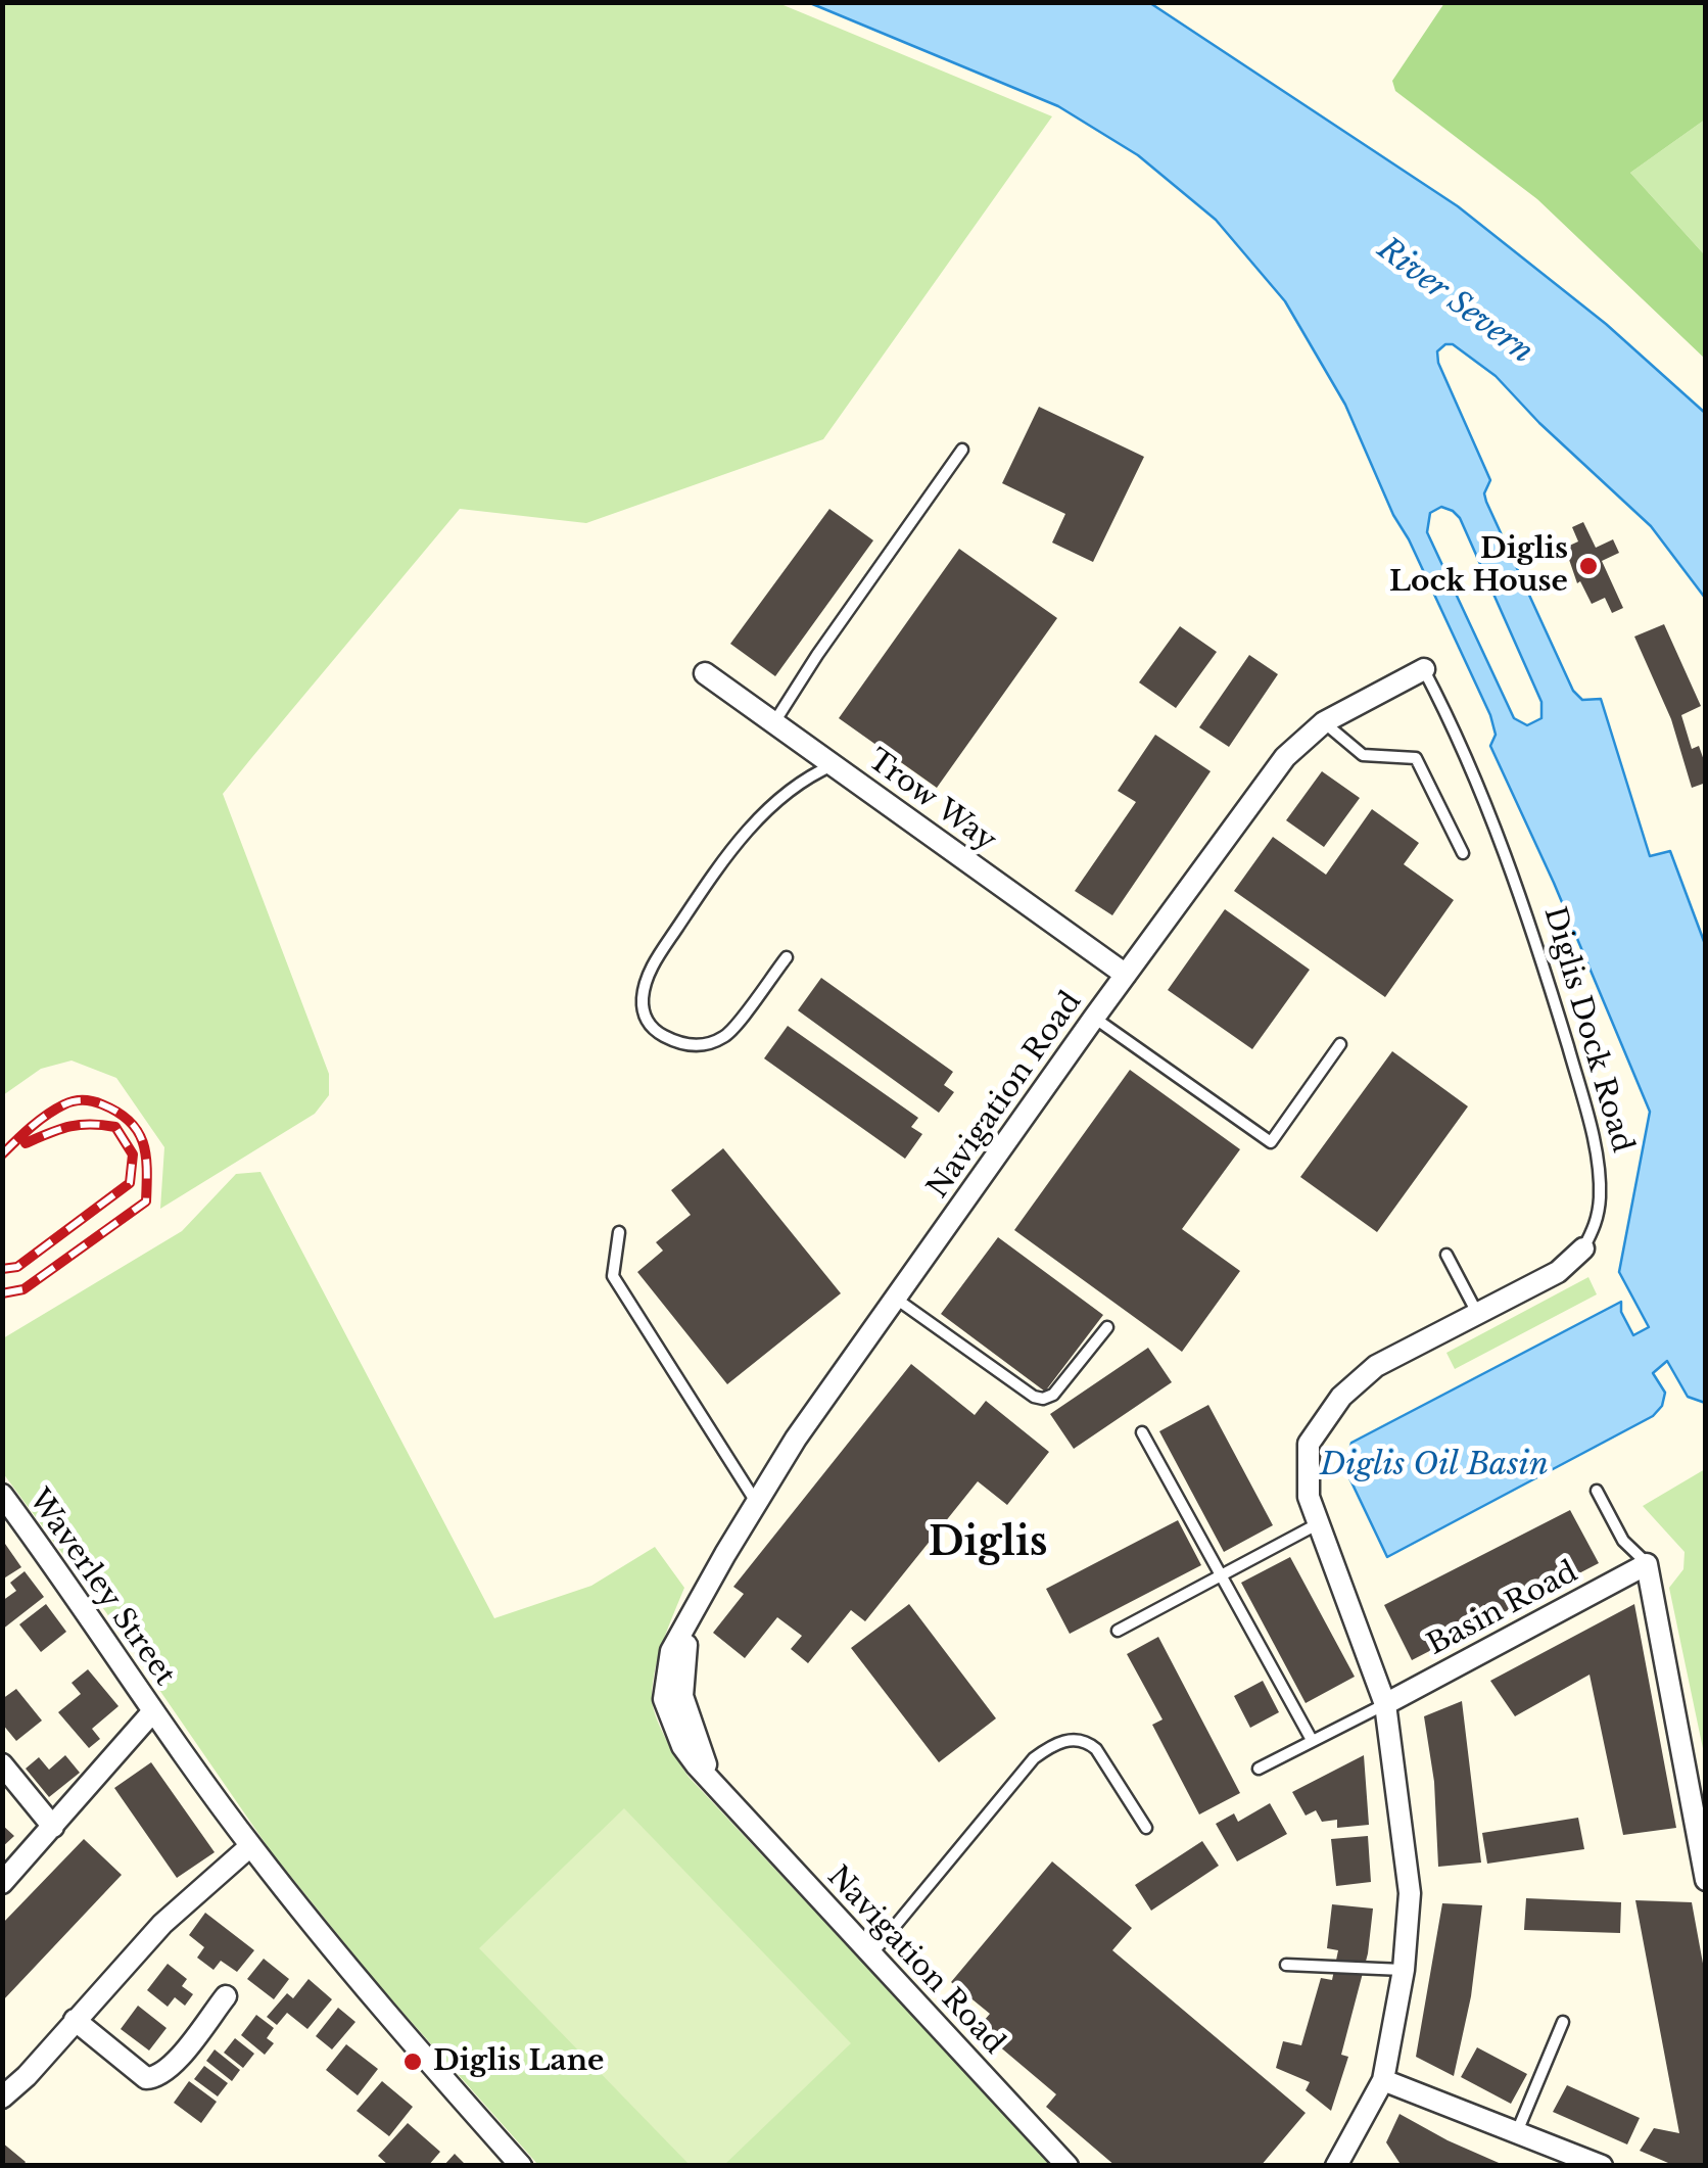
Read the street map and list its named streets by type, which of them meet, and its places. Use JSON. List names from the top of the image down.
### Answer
{
  "streets": {
    "street": [
      "Trow Way",
      "Diglis Dock Road",
      "Navigation Road",
      "Waverley Street",
      "Basin Road"
    ]
  },
  "crossings": [
    ["Trow Way", "Navigation Road"],
    ["Diglis Dock Road", "Navigation Road"],
    ["Diglis Dock Road", "Basin Road"]
  ],
  "districts": ["Diglis"],
  "water": ["River Severn", "Diglis Oil Basin"],
  "places": ["Diglis Lock House", "Diglis Lane"]
}
